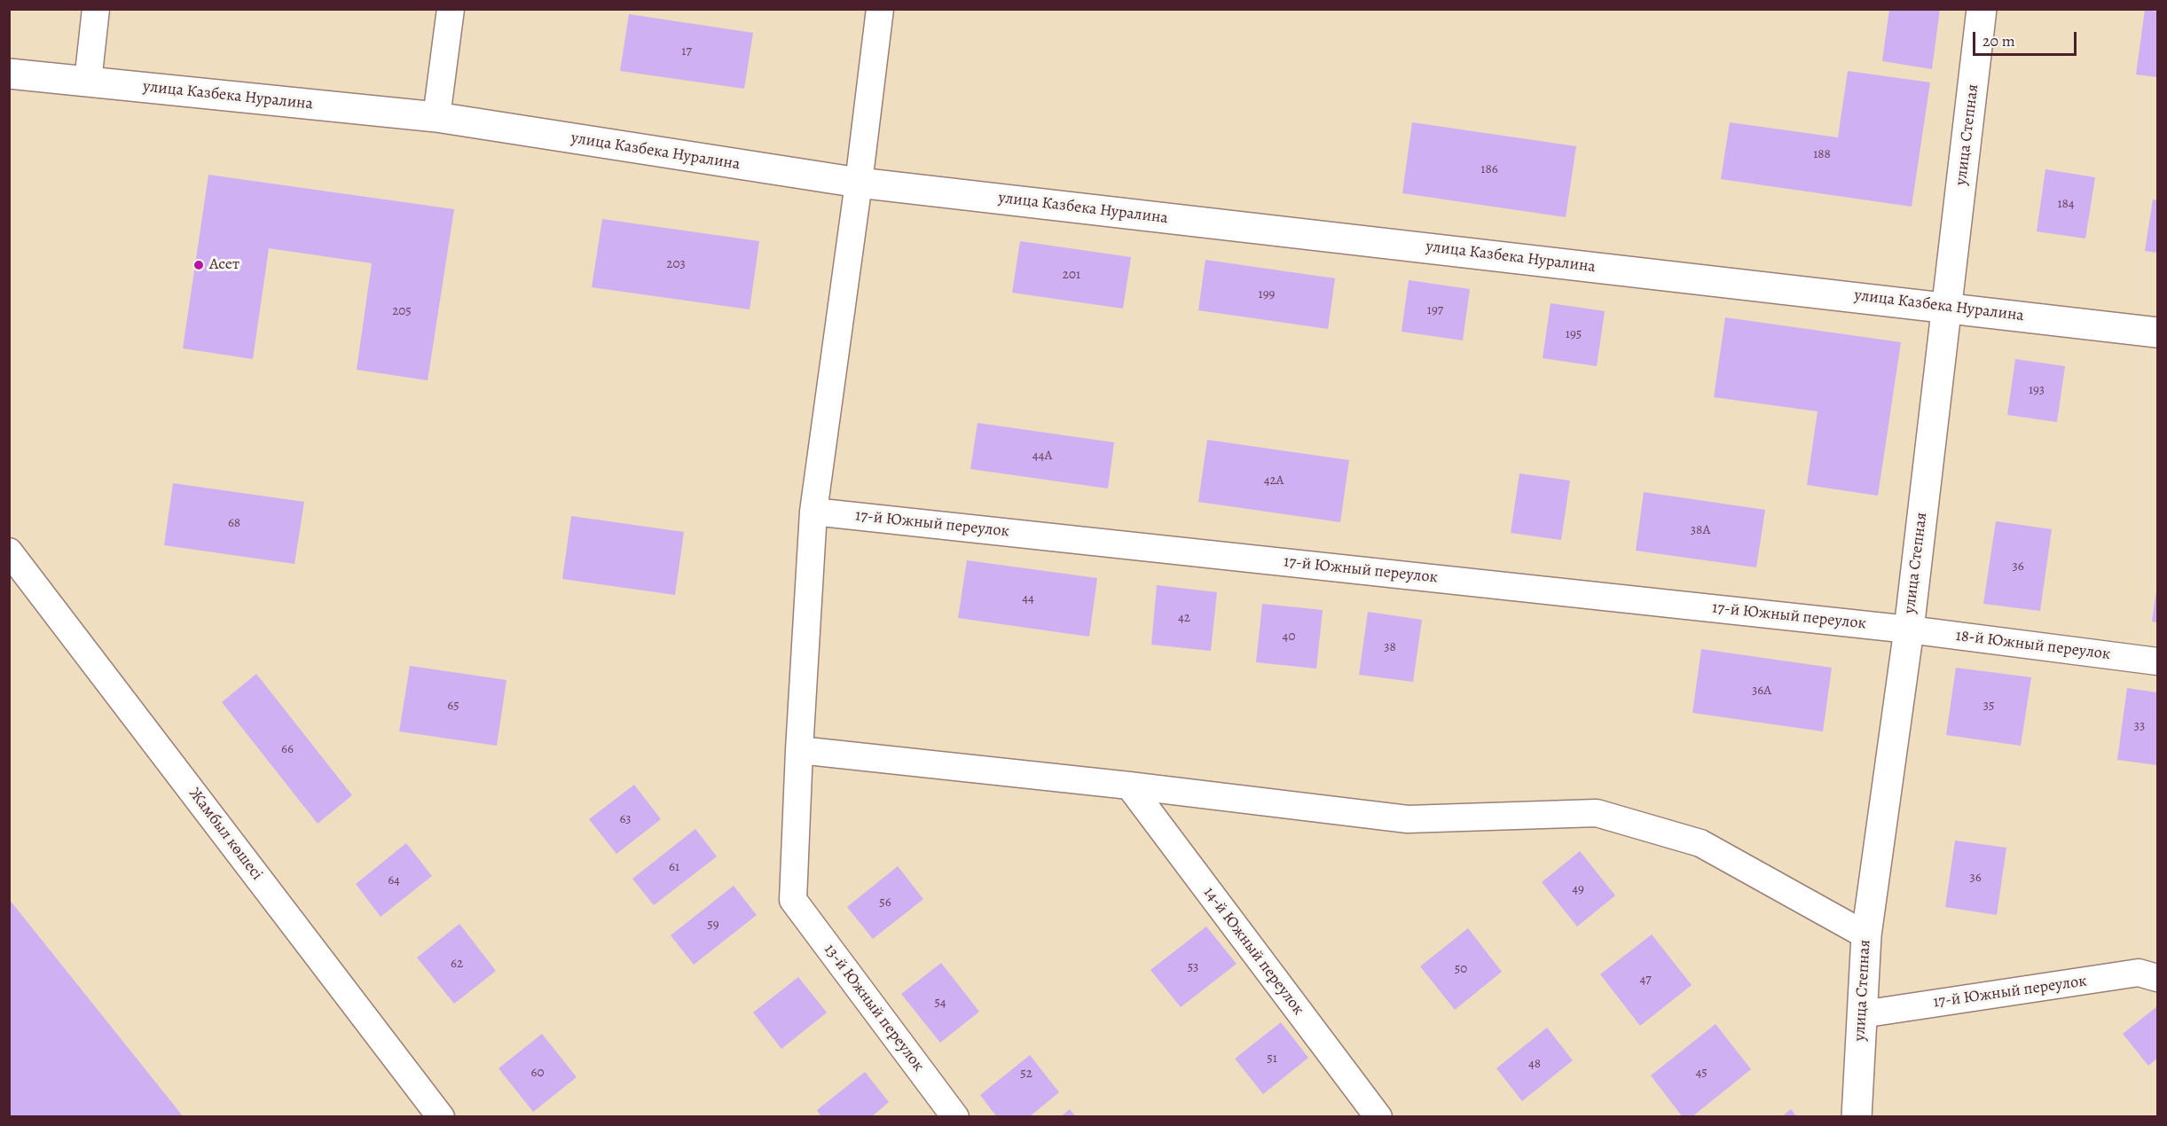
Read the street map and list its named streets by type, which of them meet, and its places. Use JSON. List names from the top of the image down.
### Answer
{
  "streets": {
    "street": [
      "улица Казбека Нуралина",
      "улица Степная",
      "17-й Южный переулок",
      "18-й Южный переулок",
      "Жамбыл көшесі",
      "14-й Южный переулок",
      "13-й Южный переулок"
    ]
  },
  "crossings": [
    ["улица Казбека Нуралина", "улица Степная"],
    ["улица Степная", "17-й Южный переулок"],
    ["улица Степная", "18-й Южный переулок"],
    ["17-й Южный переулок", "18-й Южный переулок"]
  ],
  "places": ["Асет"],
  "house_numbers": [
    "17",
    "188",
    "186",
    "184",
    "203",
    "201",
    "199",
    "197",
    "205",
    "195",
    "193",
    "44А",
    "42А",
    "68",
    "38А",
    "36",
    "44",
    "42",
    "40",
    "38",
    "36А",
    "65",
    "35",
    "33",
    "66",
    "63",
    "61",
    "36",
    "64",
    "49",
    "56",
    "59",
    "62",
    "53",
    "50",
    "47",
    "54",
    "51",
    "48",
    "60",
    "45",
    "52"
  ],
  "scale_bar": "20 m"
}
